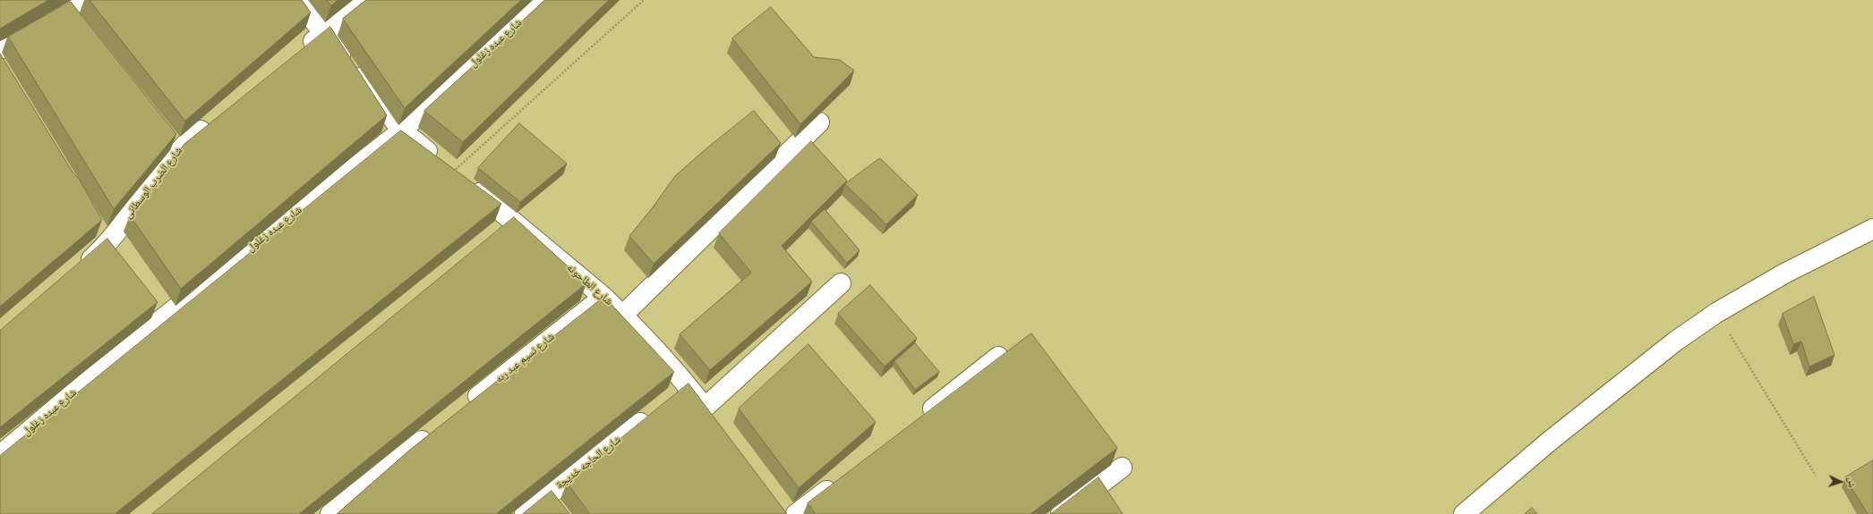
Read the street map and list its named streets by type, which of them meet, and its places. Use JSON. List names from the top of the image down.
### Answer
{
  "streets": {
    "street": [
      "شارع عبده زغلول",
      "شارع الضرب الوسطانى",
      "شارع الطاحونه",
      "شارع نسيم عبد ربه",
      "شارع الحاجه خديجة"
    ]
  },
  "crossings": [
    ["شارع عبده زغلول", "شارع الطاحونه"],
    ["شارع الطاحونه", "شارع نسيم عبد ربه"]
  ],
  "north": "right"
}
